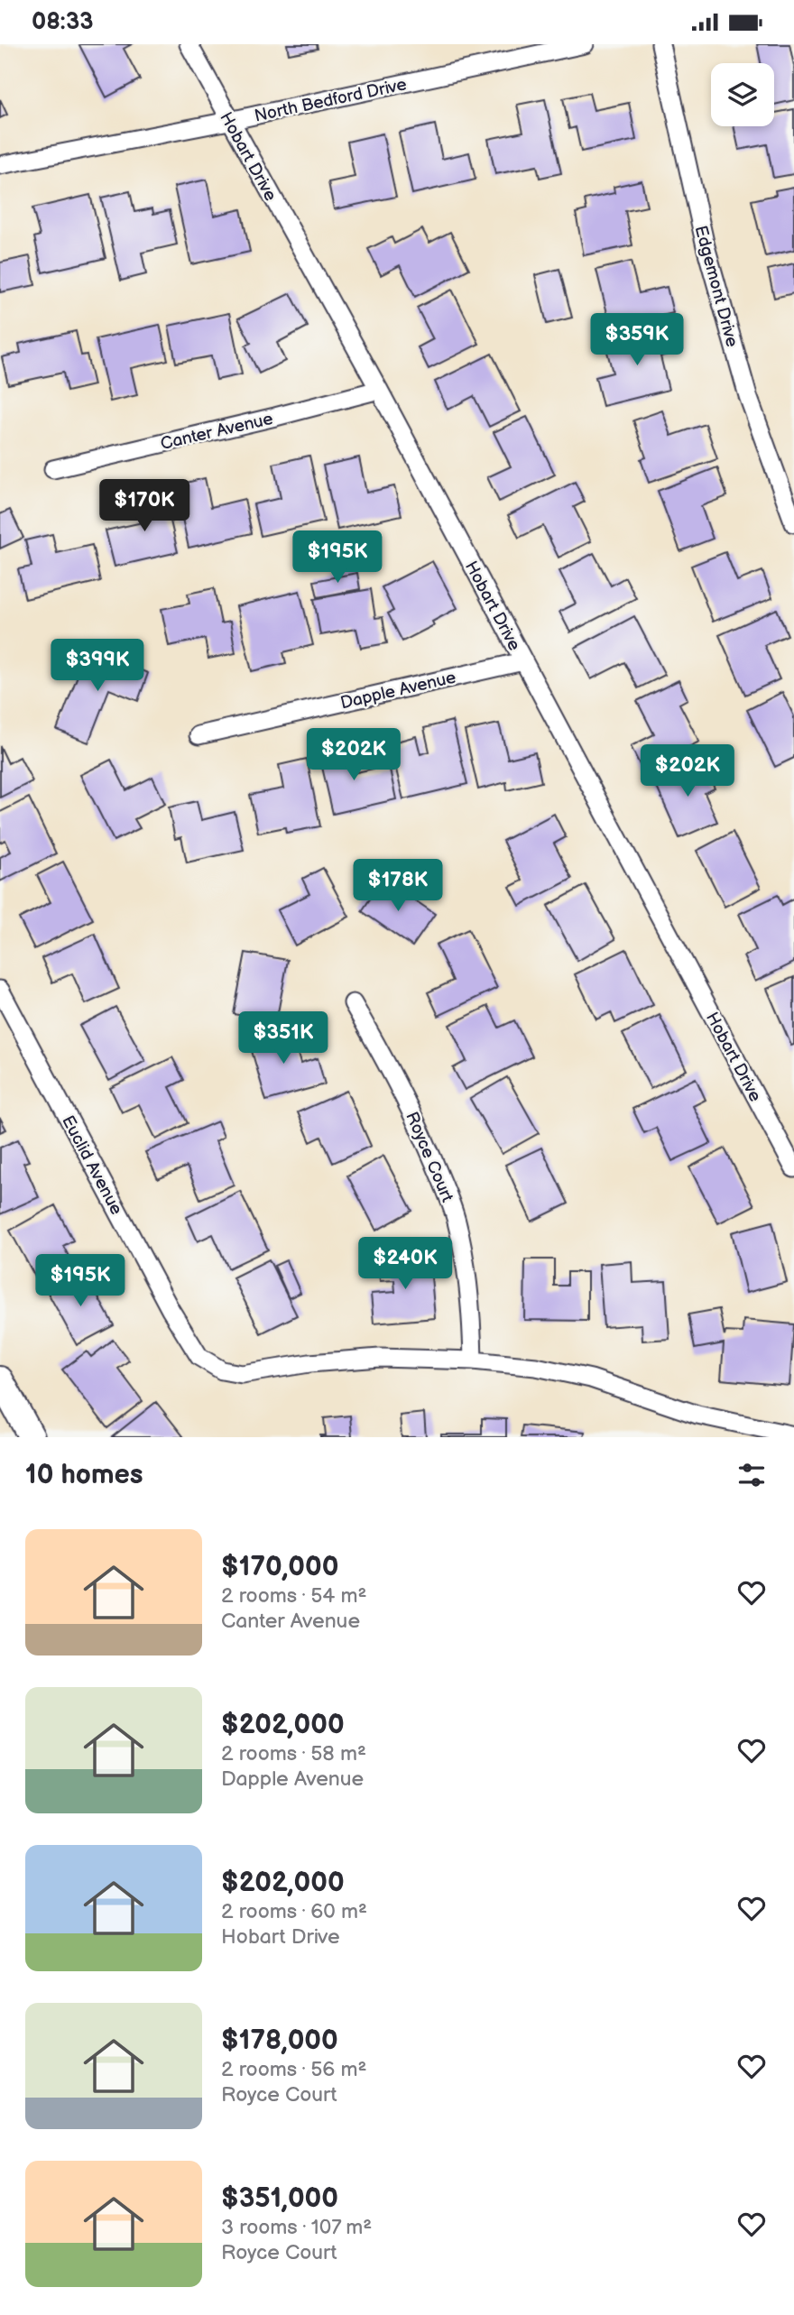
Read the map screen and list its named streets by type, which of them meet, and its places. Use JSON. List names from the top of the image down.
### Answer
{
  "streets": {
    "street": [
      "North Bedford Drive",
      "Hobart Drive",
      "Edgemont Drive",
      "Canter Avenue",
      "Dapple Avenue",
      "Royce Court",
      "Euclid Avenue"
    ]
  },
  "crossings": [
    ["North Bedford Drive", "Hobart Drive"],
    ["Hobart Drive", "Canter Avenue"],
    ["Hobart Drive", "Dapple Avenue"],
    ["Royce Court", "Euclid Avenue"]
  ],
  "page": {
    "status": "08:33",
    "price": [
      "$359K",
      "$170K",
      "$195K",
      "$399K",
      "$202K",
      "$202K",
      "$178K",
      "$351K",
      "$240K",
      "$195K"
    ],
    "heading": "10 homes",
    "list": [
      {
        "name": "$170,000",
        "note": "2 rooms · 54 m² · Canter Avenue"
      },
      {
        "name": "$202,000",
        "note": "2 rooms · 58 m² · Dapple Avenue"
      },
      {
        "name": "$202,000",
        "note": "2 rooms · 60 m² · Hobart Drive"
      },
      {
        "name": "$178,000",
        "note": "2 rooms · 56 m² · Royce Court"
      },
      {
        "name": "$351,000",
        "note": "3 rooms · 107 m² · Royce Court"
      }
    ]
  }
}
